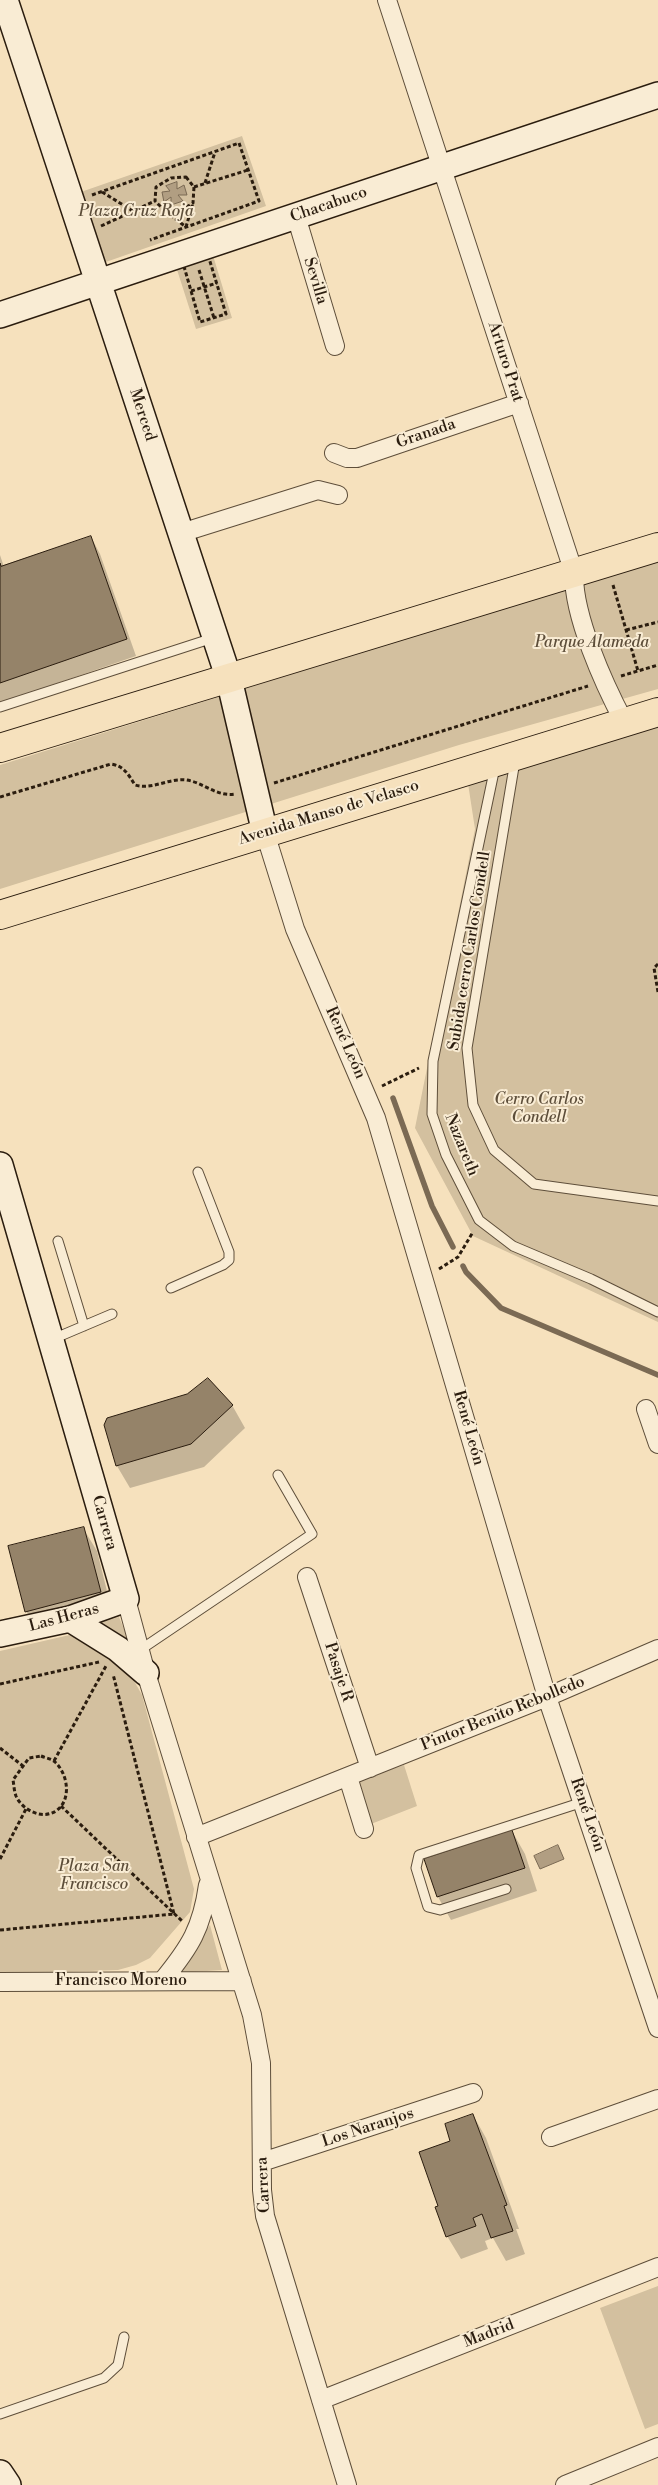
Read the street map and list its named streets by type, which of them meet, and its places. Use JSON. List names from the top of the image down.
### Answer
{
  "streets": {
    "main road": ["Avenida Manso de Velasco"],
    "street": [
      "Chacabuco",
      "Sevilla",
      "Arturo Prat",
      "Merced",
      "Granada",
      "René León",
      "Carrera",
      "Las Heras",
      "Pasaje R",
      "Pintor Benito Rebolledo",
      "Francisco Moreno",
      "Los Naranjos",
      "Madrid"
    ],
    "lane": ["Subida cerro Carlos Condell", "Nazareth"]
  },
  "crossings": [
    ["Chacabuco", "Sevilla"],
    ["Chacabuco", "Arturo Prat"],
    ["Chacabuco", "Merced"],
    ["Arturo Prat", "Granada"],
    ["Arturo Prat", "Avenida Manso de Velasco"],
    ["Merced", "Avenida Manso de Velasco"],
    ["Merced", "René León"],
    ["Avenida Manso de Velasco", "Subida cerro Carlos Condell"],
    ["Avenida Manso de Velasco", "René León"],
    ["Avenida Manso de Velasco", "Nazareth"],
    ["Subida cerro Carlos Condell", "Nazareth"],
    ["René León", "Pintor Benito Rebolledo"],
    ["Carrera", "Las Heras"],
    ["Carrera", "Pintor Benito Rebolledo"],
    ["Carrera", "Francisco Moreno"],
    ["Carrera", "Los Naranjos"],
    ["Carrera", "Madrid"],
    ["Pasaje R", "Pintor Benito Rebolledo"]
  ],
  "parks": [
    "Plaza Cruz Roja",
    "Parque Alameda",
    "Cerro Carlos Condell",
    "Plaza San Francisco"
  ]
}
